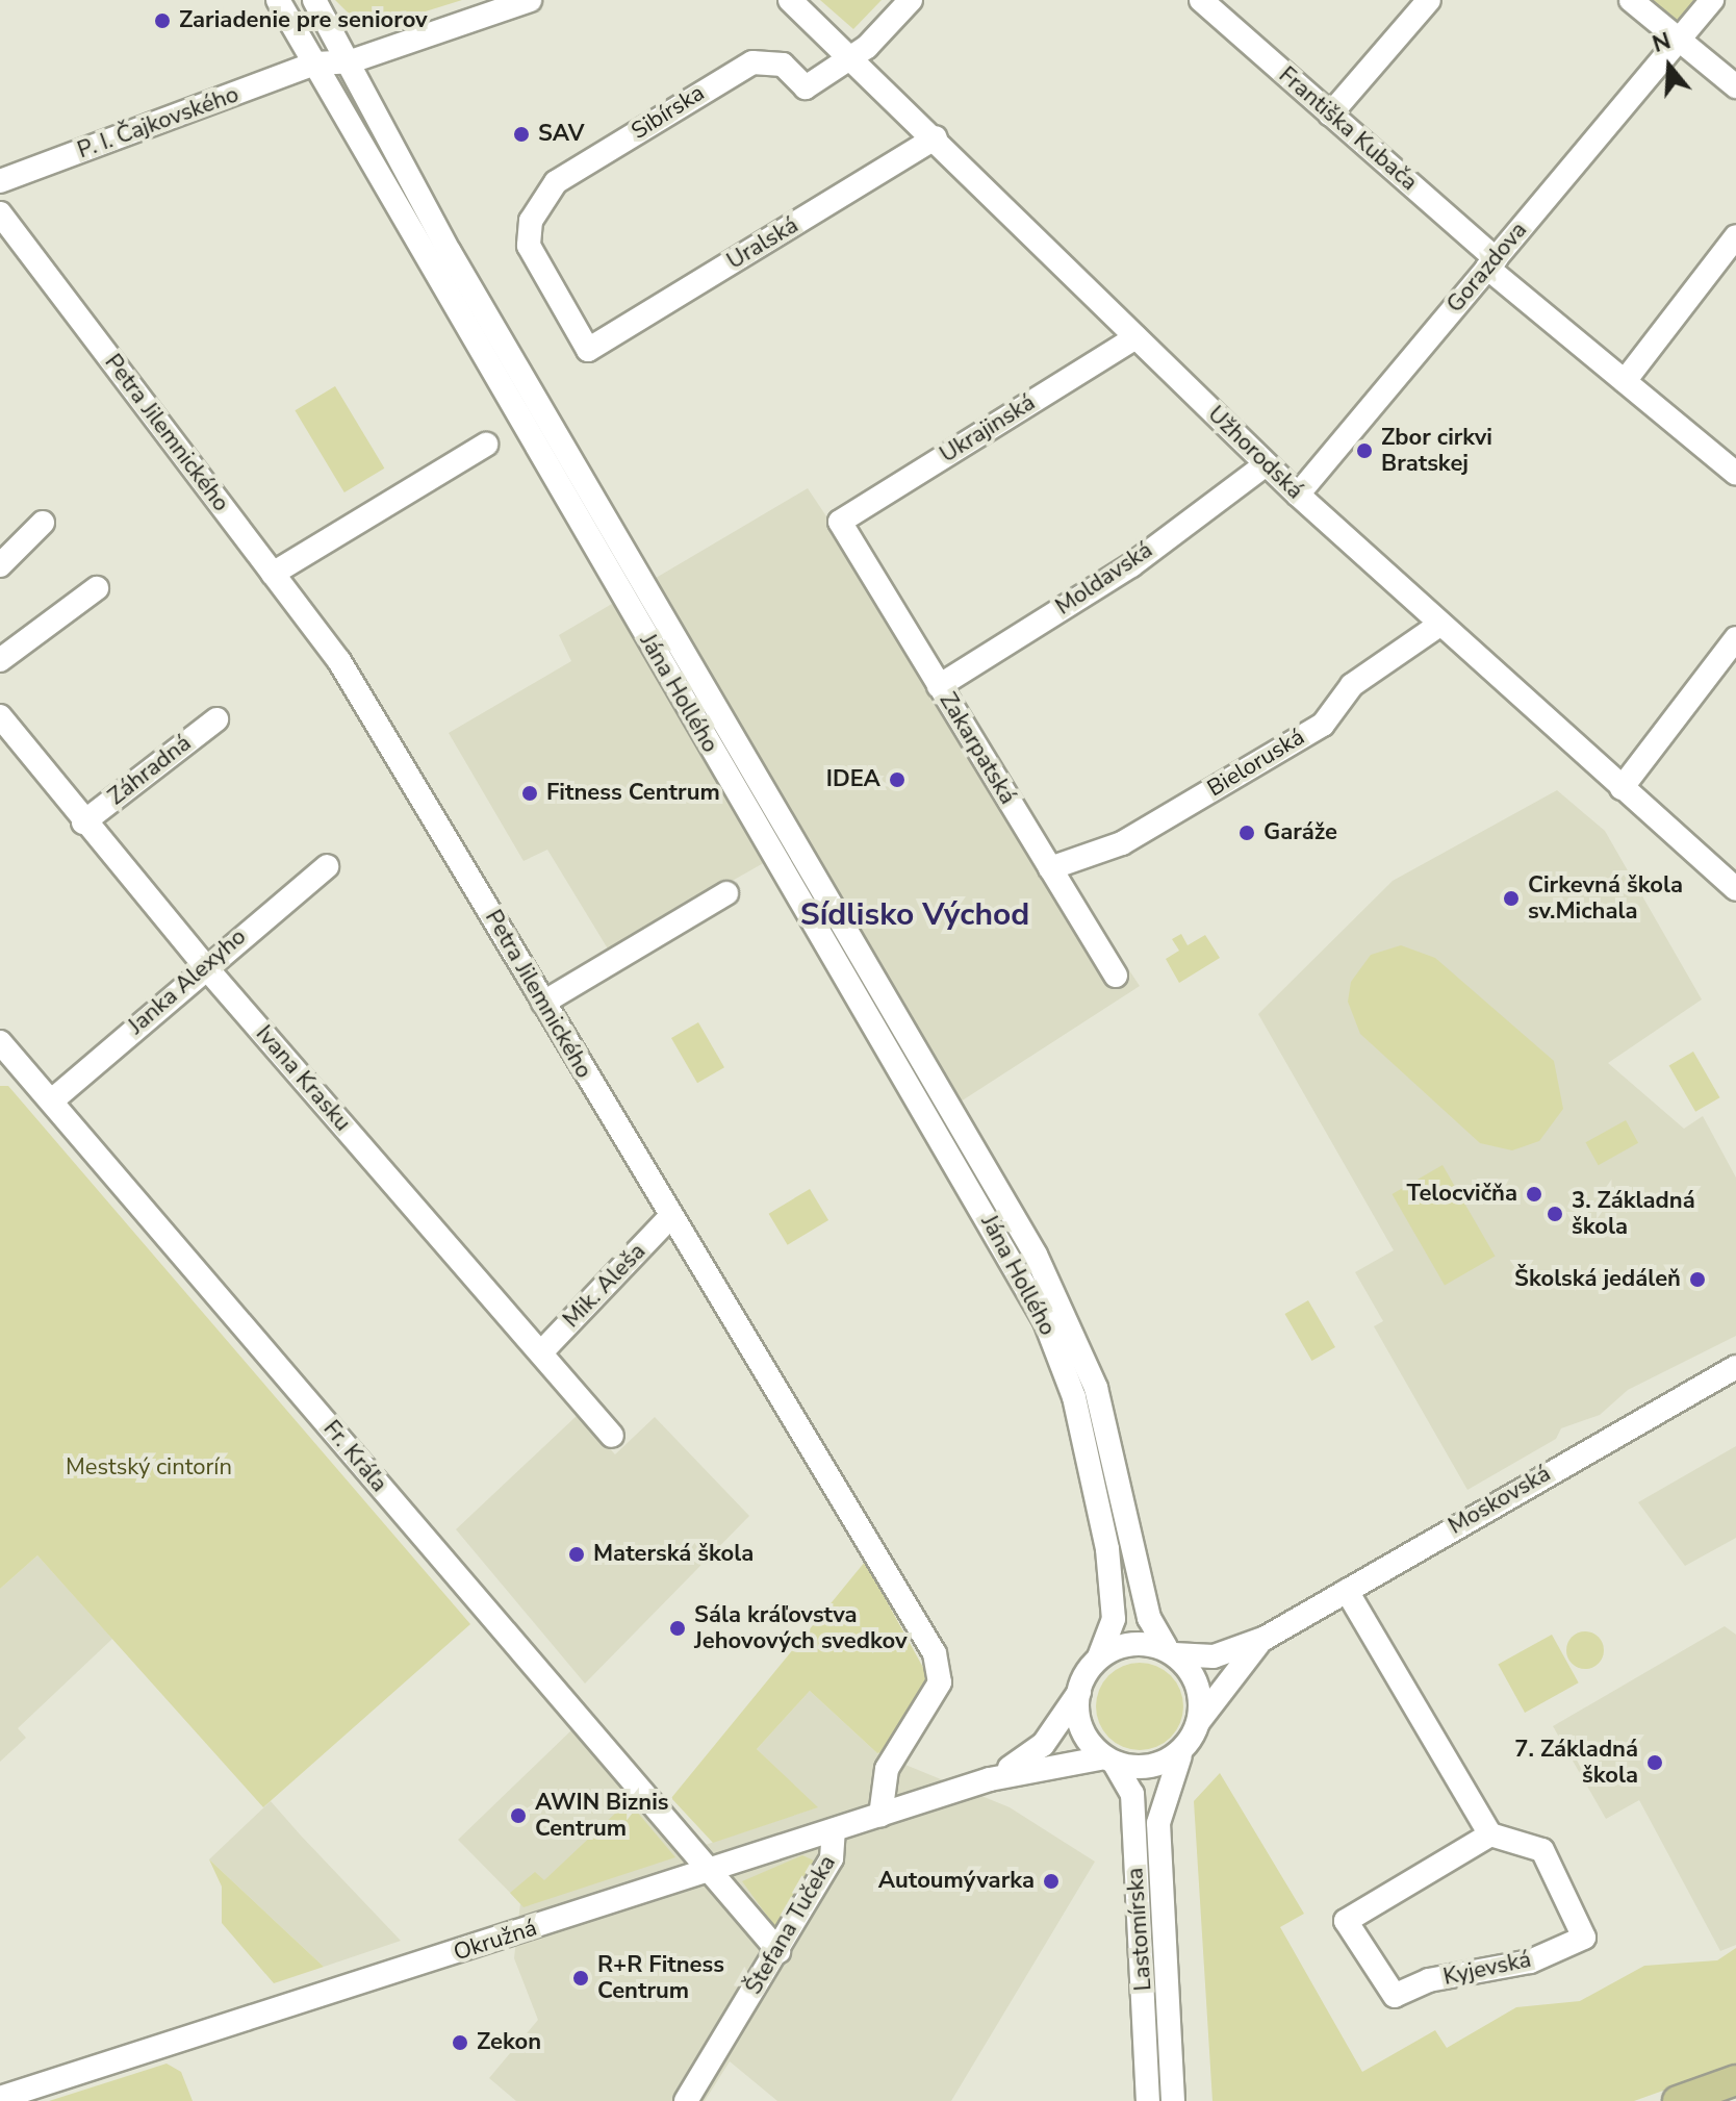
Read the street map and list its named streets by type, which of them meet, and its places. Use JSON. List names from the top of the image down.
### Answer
{
  "streets": {
    "street": [
      "Sibírska",
      "P. I. Čajkovského",
      "Františka Kubača",
      "Uralská",
      "Gorazdova",
      "Ukrajinská",
      "Petra Jilemnického",
      "Užhorodská",
      "Moldavská",
      "Jána Hollého",
      "Zakarpatská",
      "Bieloruská",
      "Záhradná",
      "Janka Alexyho",
      "Ivana Krasku",
      "Mik. Aleša",
      "Fr. Kráľa",
      "Moskovská",
      "Štefana Tučeka",
      "Lastomírska",
      "Okružná",
      "Kyjevská"
    ]
  },
  "crossings": [
    ["Sibírska", "Uralská"],
    ["Sibírska", "Užhorodská"],
    ["P. I. Čajkovského", "Jána Hollého"],
    ["Františka Kubača", "Gorazdova"],
    ["Uralská", "Užhorodská"],
    ["Gorazdova", "Užhorodská"],
    ["Ukrajinská", "Užhorodská"],
    ["Ukrajinská", "Zakarpatská"],
    ["Petra Jilemnického", "Mik. Aleša"],
    ["Petra Jilemnického", "Okružná"],
    ["Užhorodská", "Moldavská"],
    ["Užhorodská", "Bieloruská"],
    ["Moldavská", "Zakarpatská"],
    ["Jána Hollého", "Lastomírska"],
    ["Zakarpatská", "Bieloruská"],
    ["Záhradná", "Ivana Krasku"],
    ["Janka Alexyho", "Ivana Krasku"],
    ["Janka Alexyho", "Fr. Kráľa"],
    ["Ivana Krasku", "Mik. Aleša"],
    ["Fr. Kráľa", "Štefana Tučeka"],
    ["Fr. Kráľa", "Okružná"],
    ["Štefana Tučeka", "Okružná"]
  ],
  "districts": ["Sídlisko Východ"],
  "parks": ["Mestský cintorín"],
  "places": [
    "Zariadenie pre seniorov",
    "SAV",
    "Zbor cirkvi Bratskej",
    "IDEA",
    "Fitness Centrum",
    "Garáže",
    "Cirkevná škola sv.Michala",
    "Telocvičňa",
    "3. Základná škola",
    "Školská jedáleň",
    "Materská škola",
    "Sála kráľovstva Jehovových svedkov",
    "7. Základná škola",
    "AWIN Biznis Centrum",
    "Autoumývarka",
    "R+R Fitness Centrum",
    "Zekon"
  ],
  "north": "top"
}
